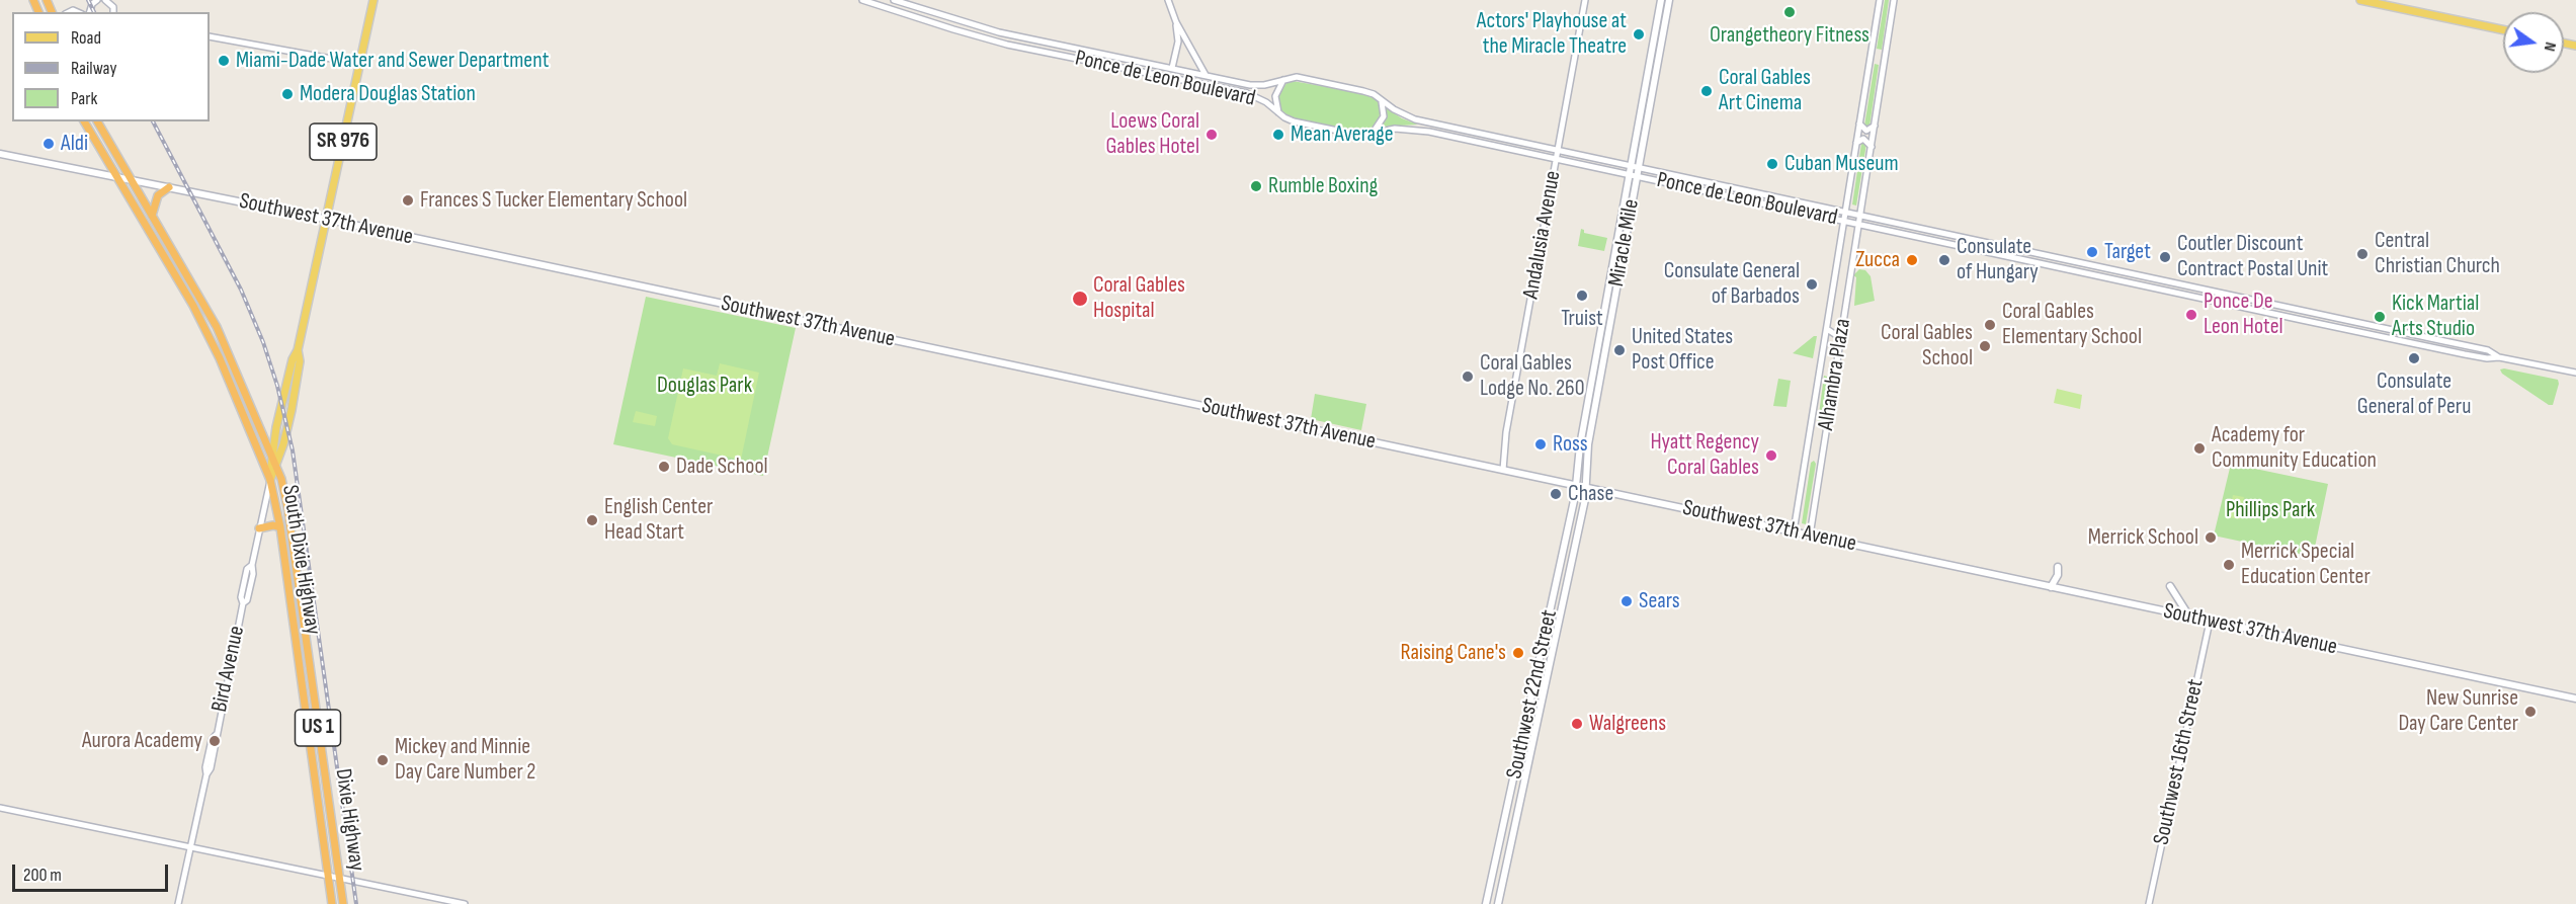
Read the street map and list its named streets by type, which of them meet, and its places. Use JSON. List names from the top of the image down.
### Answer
{
  "streets": {
    "highway": ["South Dixie Highway", "US 1", "Dixie Highway"],
    "main road": [
      "SR 976",
      "Southwest 37th Avenue",
      "Miracle Mile",
      "Southwest 22nd Street"
    ],
    "street": [
      "Ponce de Leon Boulevard",
      "Andalusia Avenue",
      "Alhambra Plaza",
      "Bird Avenue",
      "Southwest 16th Street"
    ]
  },
  "crossings": [
    ["Ponce de Leon Boulevard", "Andalusia Avenue"],
    ["Ponce de Leon Boulevard", "Miracle Mile"],
    ["Ponce de Leon Boulevard", "Alhambra Plaza"],
    ["SR 976", "Southwest 37th Avenue"],
    ["SR 976", "South Dixie Highway"],
    ["SR 976", "Bird Avenue"],
    ["SR 976", "Dixie Highway"],
    ["Southwest 37th Avenue", "Andalusia Avenue"],
    ["Southwest 37th Avenue", "Miracle Mile"],
    ["Southwest 37th Avenue", "Alhambra Plaza"],
    ["Southwest 37th Avenue", "South Dixie Highway"],
    ["Southwest 37th Avenue", "Southwest 22nd Street"],
    ["Southwest 37th Avenue", "Southwest 16th Street"],
    ["Miracle Mile", "Southwest 22nd Street"],
    ["South Dixie Highway", "Bird Avenue"],
    ["South Dixie Highway", "Dixie Highway"]
  ],
  "parks": ["Douglas Park", "Phillips Park"],
  "places": [
    "Orangetheory Fitness",
    "Actors' Playhouse at the Miracle Theatre",
    "Miami-Dade Water and Sewer Department",
    "Coral Gables Art Cinema",
    "Modera Douglas Station",
    "Loews Coral Gables Hotel",
    "Mean Average",
    "Aldi",
    "Cuban Museum",
    "Rumble Boxing",
    "Frances S Tucker Elementary School",
    "Target",
    "Central Christian Church",
    "Coutler Discount Contract Postal Unit",
    "Zucca",
    "Consulate of Hungary",
    "Consulate General of Barbados",
    "Truist",
    "Coral Gables Hospital",
    "Ponce De Leon Hotel",
    "Kick Martial Arts Studio",
    "Coral Gables Elementary School",
    "Coral Gables School",
    "United States Post Office",
    "Consulate General of Peru",
    "Coral Gables Lodge No. 260",
    "Ross",
    "Academy for Community Education",
    "Hyatt Regency Coral Gables",
    "Dade School",
    "Chase",
    "English Center Head Start",
    "Merrick School",
    "Merrick Special Education Center",
    "Sears",
    "Raising Cane's",
    "New Sunrise Day Care Center",
    "Walgreens",
    "Aurora Academy",
    "Mickey and Minnie Day Care Number 2"
  ],
  "legend": ["Road", "Railway", "Park"],
  "scale_bar": "200 m",
  "north": "right"
}
